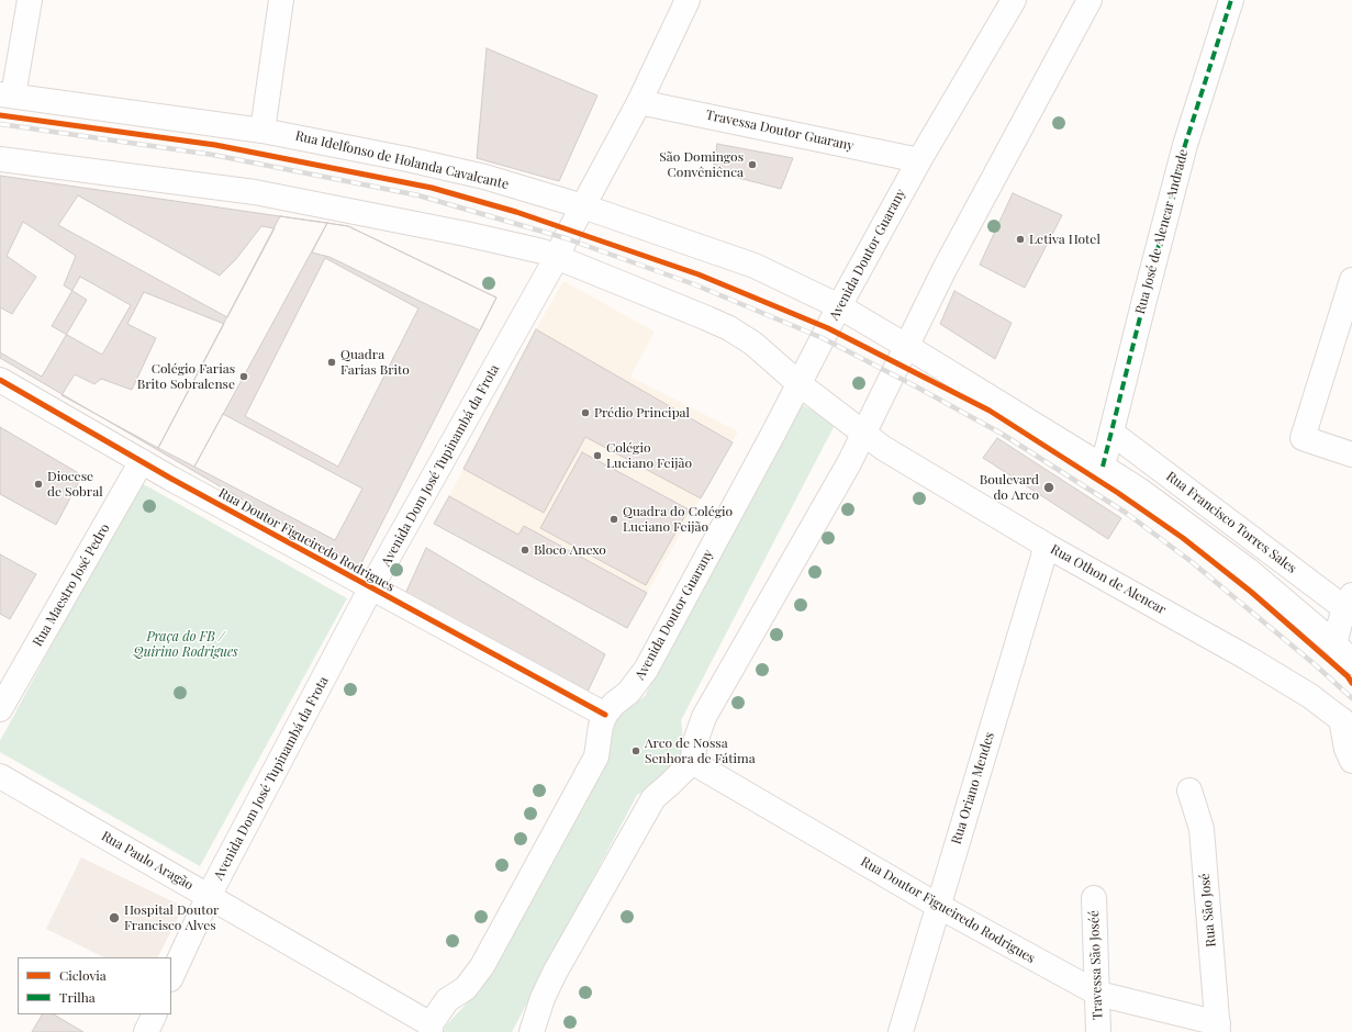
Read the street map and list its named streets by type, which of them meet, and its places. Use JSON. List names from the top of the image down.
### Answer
{
  "streets": {
    "main road": [
      "Travessa Doutor Guarany",
      "Rua Idelfonso de Holanda Cavalcante",
      "Rua José de Alencar Andrade",
      "Avenida Doutor Guarany",
      "Avenida Dom José Tupinambá da Frota",
      "Rua Francisco Torres Sales",
      "Rua Doutor Figueiredo Rodrigues",
      "Rua Othon de Alencar",
      "Rua Maestro José Pedro",
      "Rua Oriano Mendes",
      "Rua Paulo Aragão",
      "Rua São José",
      "Travessa São Joséé"
    ]
  },
  "crossings": [
    ["Travessa Doutor Guarany", "Avenida Doutor Guarany"],
    ["Travessa Doutor Guarany", "Avenida Dom José Tupinambá da Frota"],
    ["Rua Idelfonso de Holanda Cavalcante", "Avenida Doutor Guarany"],
    ["Rua Idelfonso de Holanda Cavalcante", "Avenida Dom José Tupinambá da Frota"],
    ["Rua José de Alencar Andrade", "Rua Francisco Torres Sales"],
    ["Avenida Doutor Guarany", "Rua Doutor Figueiredo Rodrigues"],
    ["Avenida Dom José Tupinambá da Frota", "Rua Doutor Figueiredo Rodrigues"],
    ["Avenida Dom José Tupinambá da Frota", "Rua Paulo Aragão"],
    ["Rua Doutor Figueiredo Rodrigues", "Rua Maestro José Pedro"],
    ["Rua Doutor Figueiredo Rodrigues", "Rua Oriano Mendes"],
    ["Rua Doutor Figueiredo Rodrigues", "Rua São José"],
    ["Rua Doutor Figueiredo Rodrigues", "Travessa São Joséé"],
    ["Rua Othon de Alencar", "Rua Oriano Mendes"]
  ],
  "parks": ["Praça do FB / Quirino Rodrigues"],
  "places": [
    "São Domingos Convêniênca",
    "Letiva Hotel",
    "Quadra Farias Brito",
    "Colégio Farias Brito Sobralense",
    "Prédio Principal",
    "Colégio Luciano Feijão",
    "Diocese de Sobral",
    "Boulevard do Arco",
    "Quadra do Colégio Luciano Feijão",
    "Bloco Anexo",
    "Arco de Nossa Senhora de Fátima",
    "Hospital Doutor Francisco Alves"
  ],
  "legend": ["Ciclovia", "Trilha"]
}
